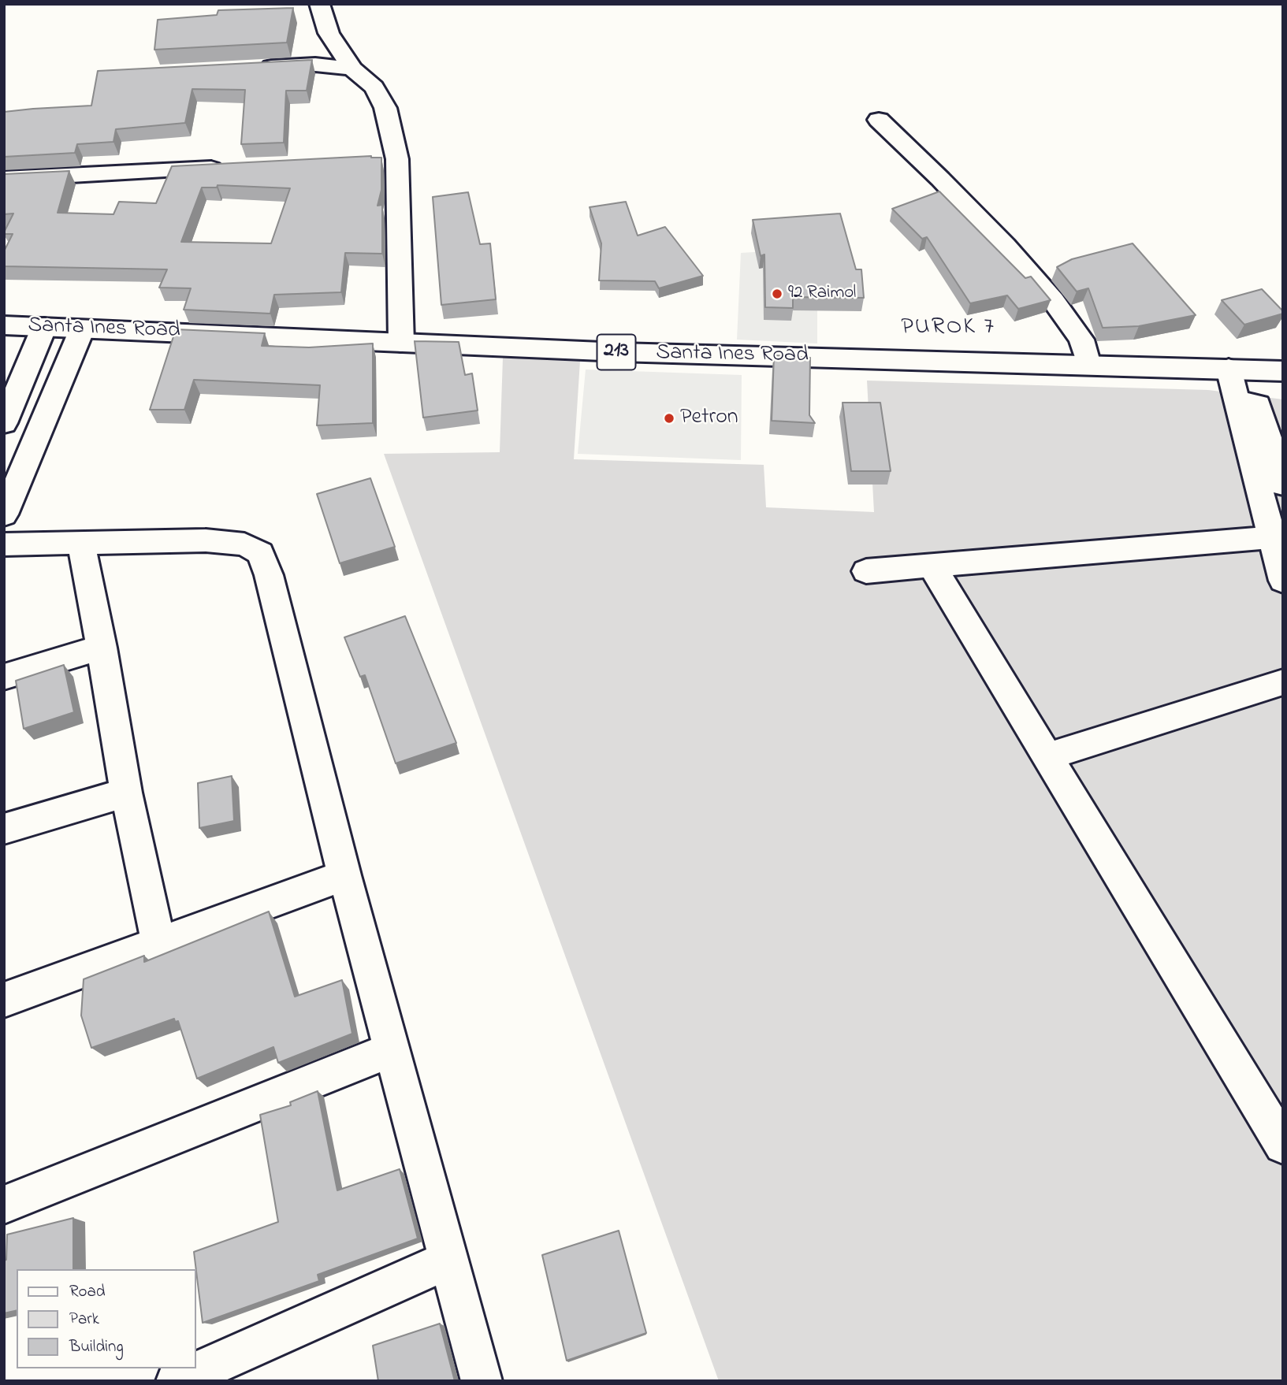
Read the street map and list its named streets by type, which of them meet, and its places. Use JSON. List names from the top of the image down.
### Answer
{
  "streets": {
    "street": ["Santa Ines Road", "213"]
  },
  "crossings": [
    ["Santa Ines Road", "213"]
  ],
  "districts": ["PUROK 7"],
  "places": ["92 Raimol", "Petron"],
  "legend": ["Road", "Park", "Building"]
}
